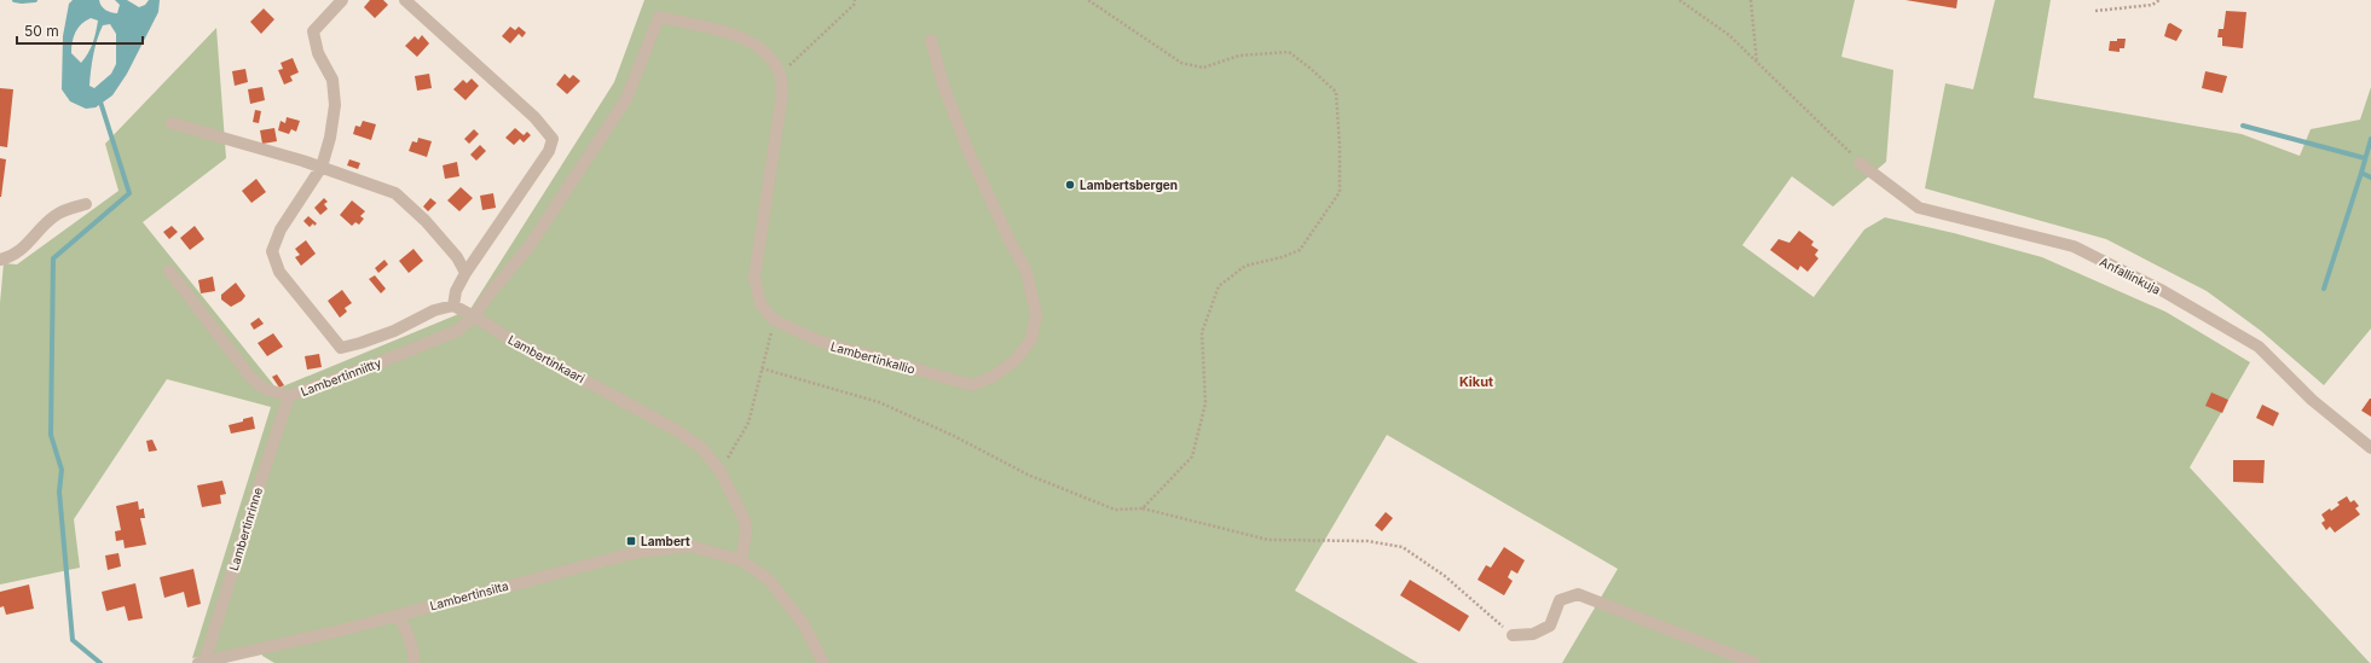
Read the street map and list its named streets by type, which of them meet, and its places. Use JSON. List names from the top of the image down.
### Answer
{
  "streets": {
    "street": [
      "Anfallinkuja",
      "Lambertinkallio",
      "Lambertinkaari",
      "Lambertinniitty",
      "Lambertinrinne",
      "Lambertinsilta"
    ]
  },
  "crossings": [
    ["Lambertinkaari", "Lambertinniitty"],
    ["Lambertinkaari", "Lambertinsilta"],
    ["Lambertinniitty", "Lambertinrinne"],
    ["Lambertinrinne", "Lambertinsilta"]
  ],
  "districts": ["Kikut"],
  "places": {
    "other": ["Lambertsbergen"],
    "transit": ["Lambert"]
  },
  "scale_bar": "50 m"
}
